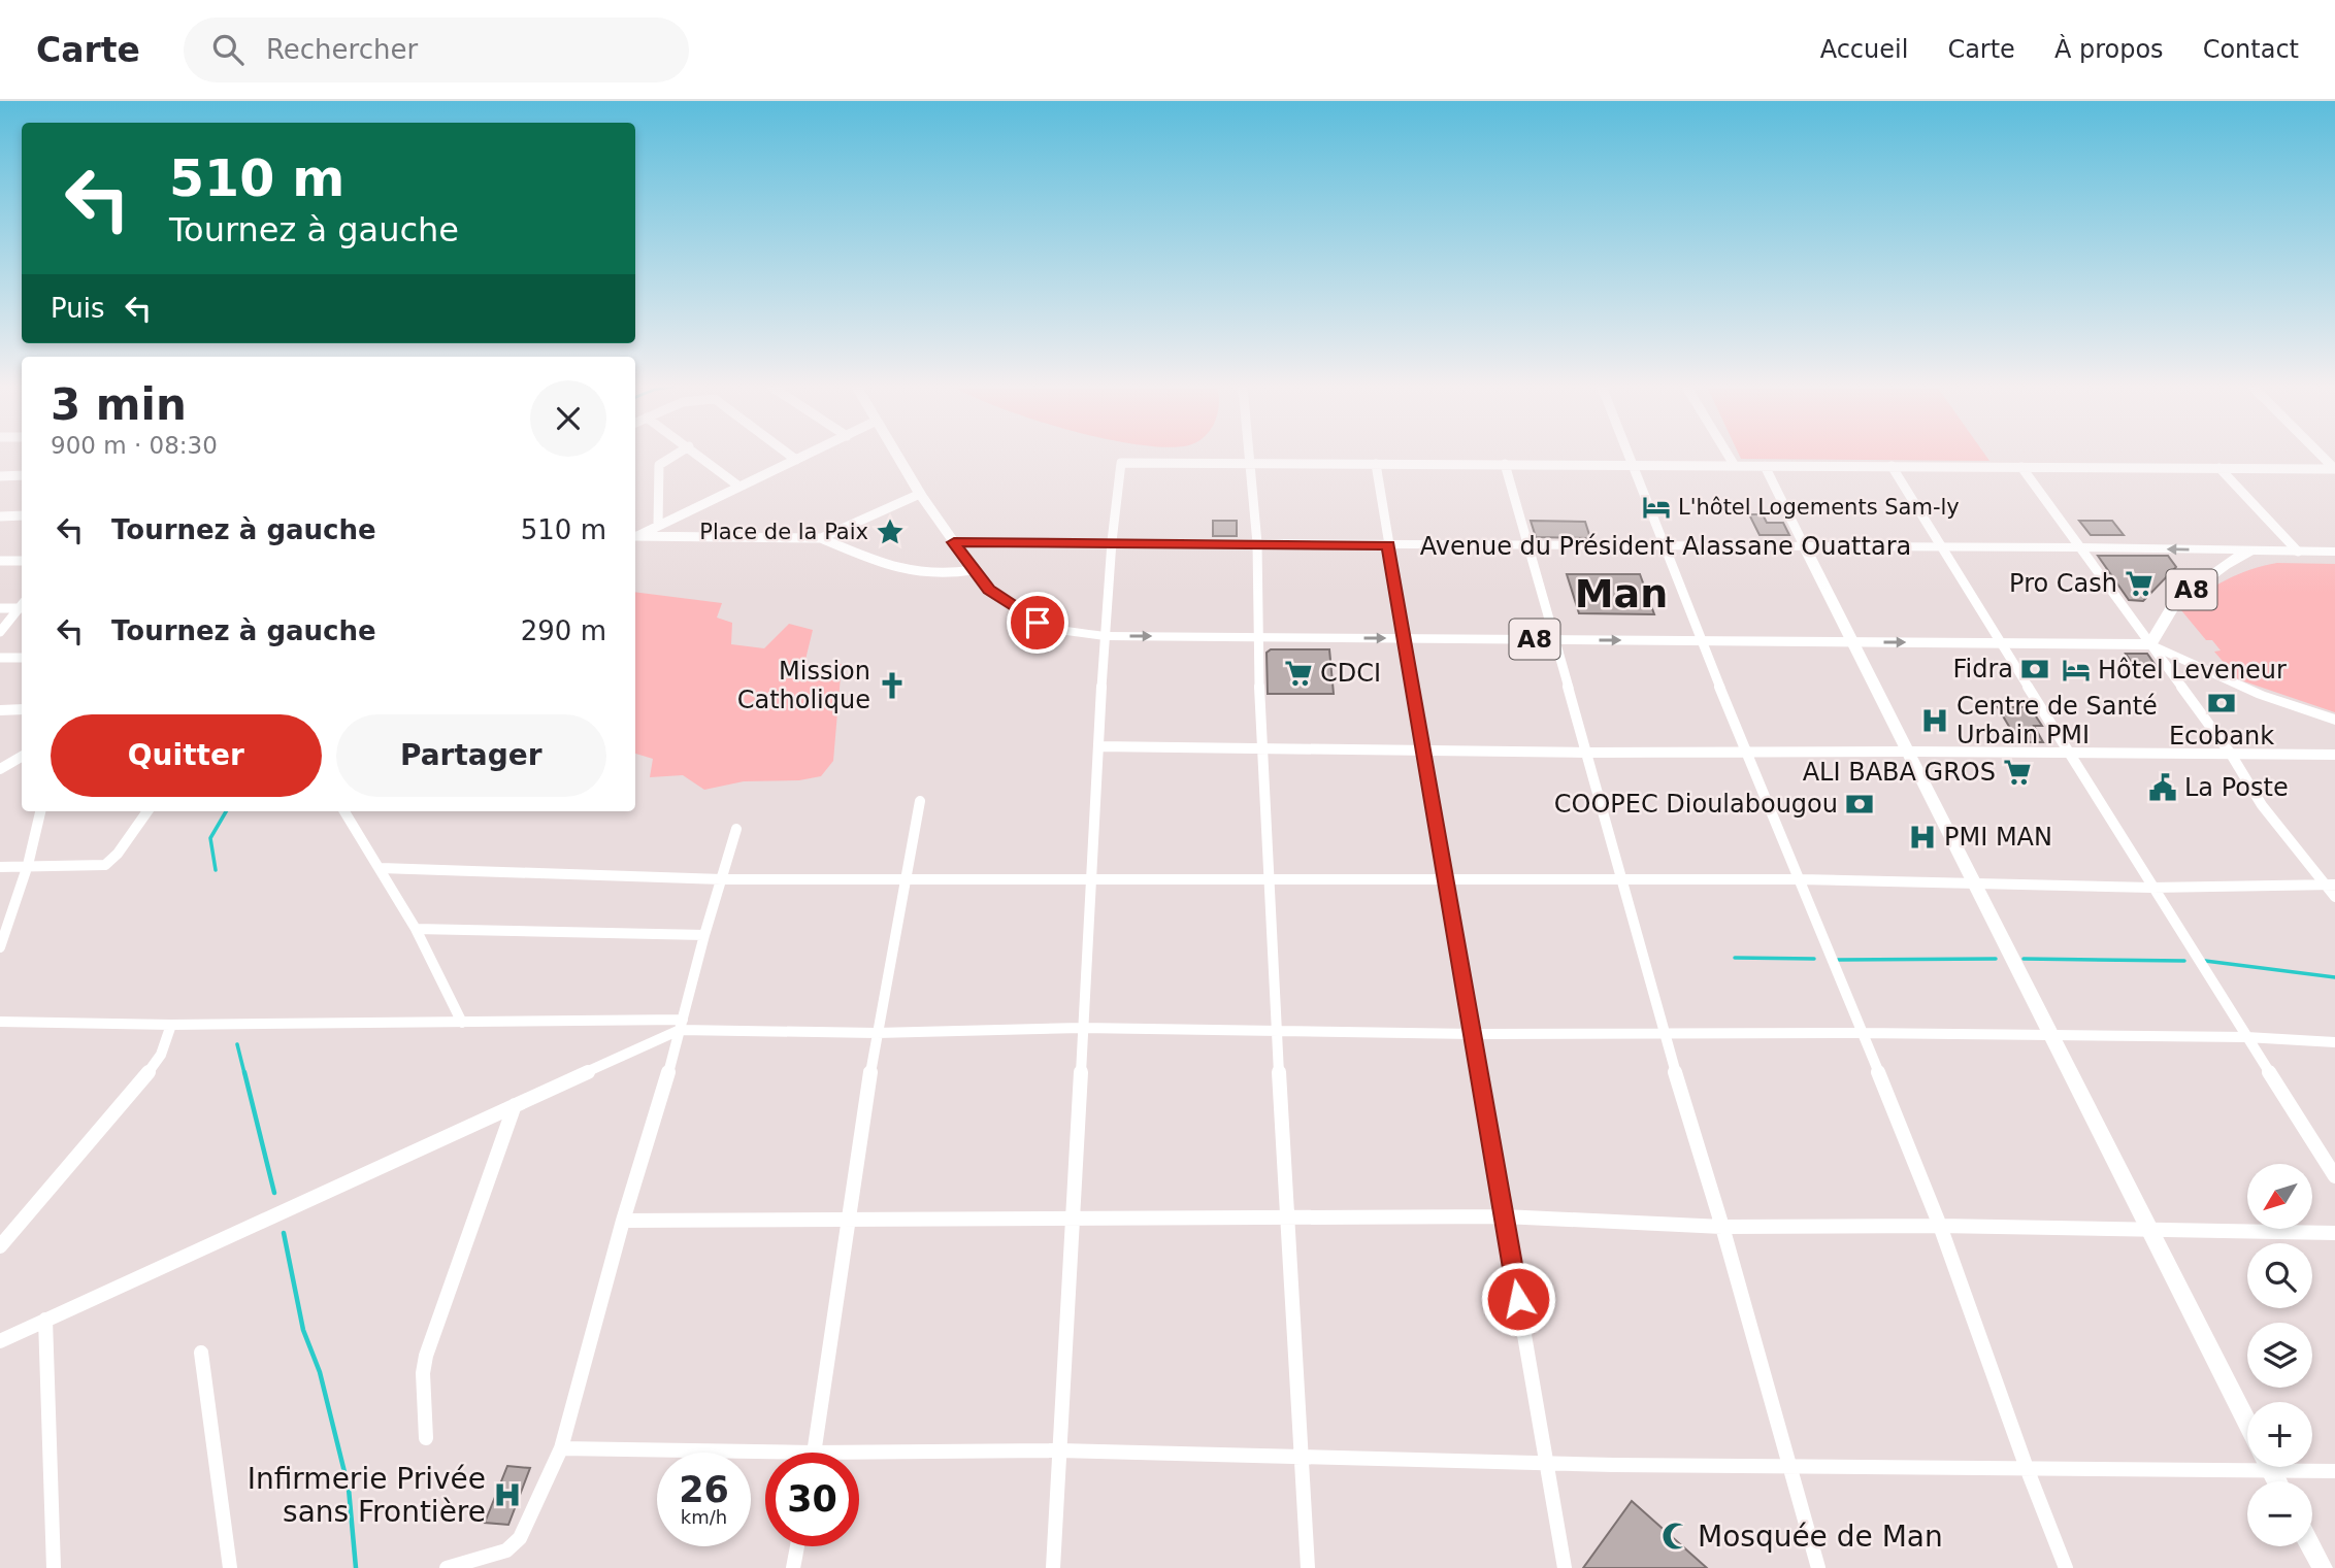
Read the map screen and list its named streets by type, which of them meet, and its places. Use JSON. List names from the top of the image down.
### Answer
{
  "streets": {
    "main road": ["Avenue du Président Alassane Ouattara", "A8"]
  },
  "crossings": [
    ["Avenue du Président Alassane Ouattara", "A8"]
  ],
  "districts": ["Man"],
  "places": {
    "hotel": ["L'hôtel Logements Sam-ly", "Hôtel Leveneur"],
    "place": ["Place de la Paix"],
    "supermarket": ["Pro Cash", "CDCI", "ALI BABA GROS"],
    "bank": ["Fidra", "Ecobank", "COOPEC Dioulabougou"],
    "church": ["Mission Catholique"],
    "hospital": ["Centre de Santé Urbain PMI", "PMI MAN", "Infirmerie Privée sans Frontière"],
    "public building": ["La Poste"],
    "mosque": ["Mosquée de Man"]
  },
  "north": "bottom left",
  "page": {
    "header": "Carte",
    "search": "Rechercher",
    "nav": [
      "Accueil",
      "Carte",
      "À propos",
      "Contact"
    ],
    "turn": ["510 m", "Tournez à gauche"],
    "then": "Puis",
    "heading": ["3 min", "900 m · 08:30"],
    "list": [
      {
        "name": "Tournez à gauche",
        "value": "510 m"
      },
      {
        "name": "Tournez à gauche",
        "value": "290 m"
      }
    ],
    "buttons": ["Quitter", "Partager"],
    "map_buttons": ["+", "−"],
    "speed": "26 km/h",
    "limit": "30"
  }
}
